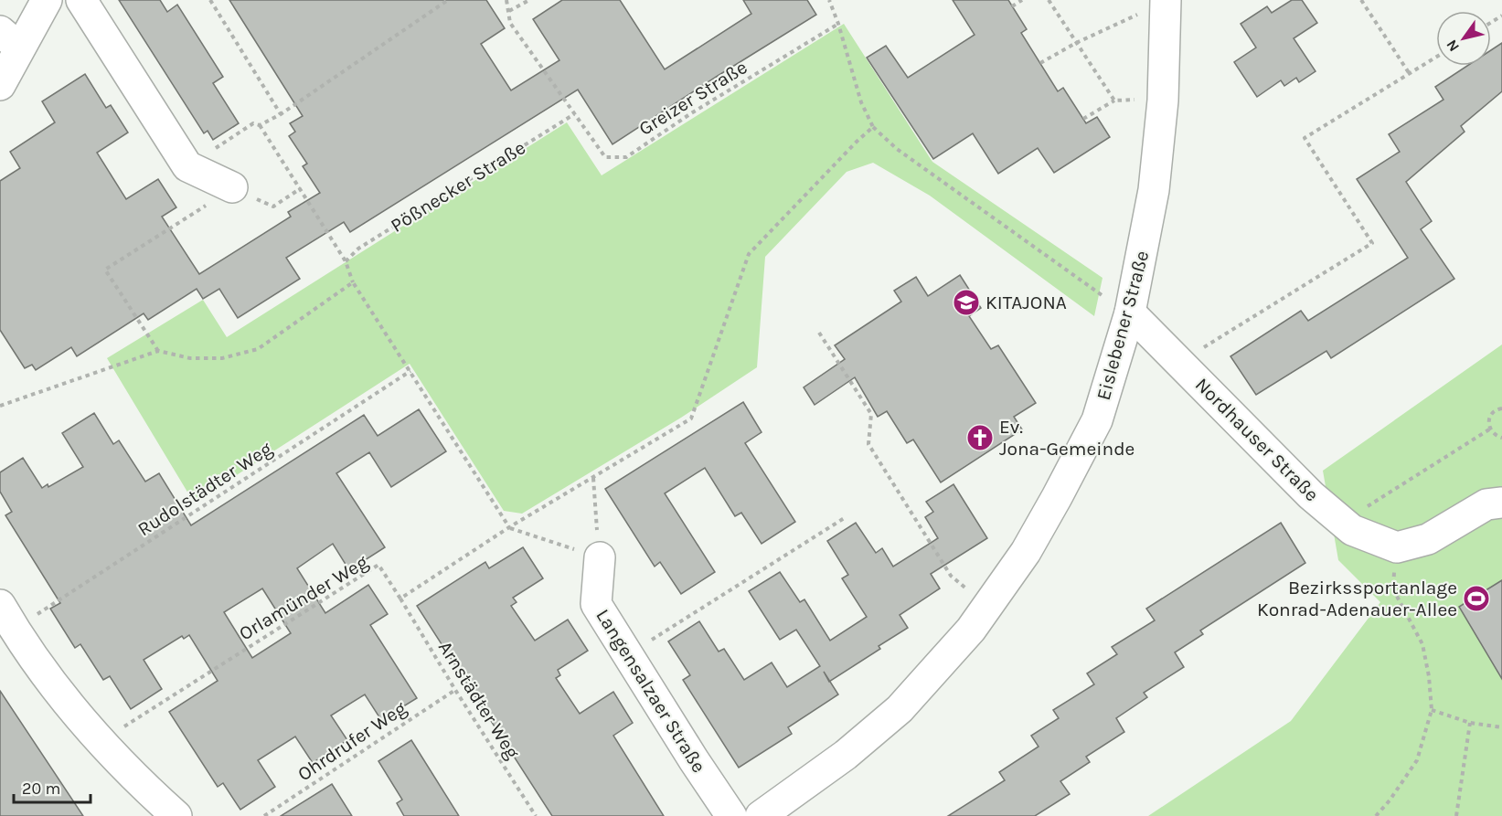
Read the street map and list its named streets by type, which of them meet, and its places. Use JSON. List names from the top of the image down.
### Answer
{
  "streets": {
    "street": ["Eislebener Straße", "Nordhauser Straße", "Langensalzaer Straße"],
    "path": [
      "Greizer Straße",
      "Pößnecker Straße",
      "Rudolstädter Weg",
      "Orlamünder Weg",
      "Arnstädter Weg",
      "Ohrdrufer Weg"
    ]
  },
  "crossings": [
    ["Greizer Straße", "Pößnecker Straße"],
    ["Eislebener Straße", "Nordhauser Straße"],
    ["Orlamünder Weg", "Arnstädter Weg"],
    ["Arnstädter Weg", "Ohrdrufer Weg"]
  ],
  "places": {
    "school or university": ["KITAJONA"],
    "church": ["Ev. Jona-Gemeinde"],
    "sports": ["Bezirkssportanlage Konrad-Adenauer-Allee"]
  },
  "scale_bar": "20 m",
  "north": "bottom left"
}
